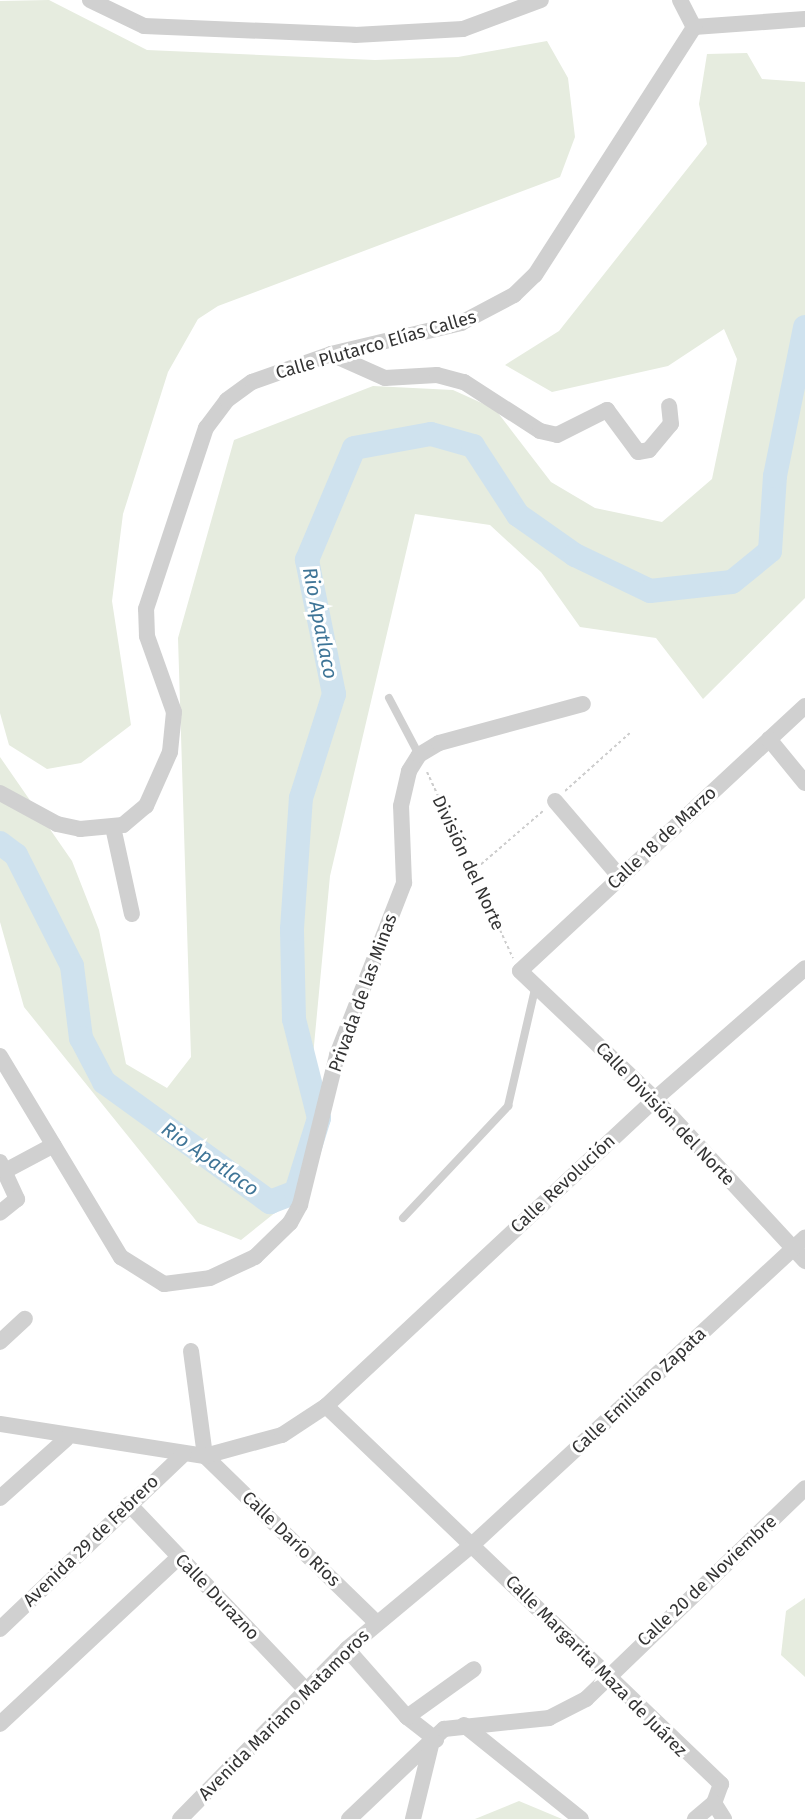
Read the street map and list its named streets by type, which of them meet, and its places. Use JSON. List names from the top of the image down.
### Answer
{
  "streets": {
    "street": [
      "Calle Plutarco Elías Calles",
      "Calle 18 de Marzo",
      "Privada de las Minas",
      "Calle División del Norte",
      "Calle Revolución",
      "Calle Emiliano Zapata",
      "Calle Darío Ríos",
      "Avenida 29 de Febrero",
      "Calle 20 de Noviembre",
      "Calle Durazno",
      "Calle Margarita Maza de Juárez",
      "Avenida Mariano Matamoros"
    ],
    "path": ["División del Norte"]
  },
  "crossings": [
    ["Calle 18 de Marzo", "División del Norte"],
    ["Calle 18 de Marzo", "Calle División del Norte"],
    ["División del Norte", "Privada de las Minas"],
    ["División del Norte", "Calle División del Norte"],
    ["Calle División del Norte", "Calle Revolución"],
    ["Calle División del Norte", "Calle Emiliano Zapata"],
    ["Calle Revolución", "Calle Margarita Maza de Juárez"],
    ["Calle Emiliano Zapata", "Calle Margarita Maza de Juárez"],
    ["Calle Emiliano Zapata", "Avenida Mariano Matamoros"],
    ["Calle Darío Ríos", "Avenida Mariano Matamoros"],
    ["Avenida 29 de Febrero", "Calle Durazno"],
    ["Calle 20 de Noviembre", "Calle Margarita Maza de Juárez"],
    ["Calle Durazno", "Avenida Mariano Matamoros"],
    ["Calle Margarita Maza de Juárez", "Avenida Mariano Matamoros"]
  ],
  "water": ["Rio Apatlaco"]
}
